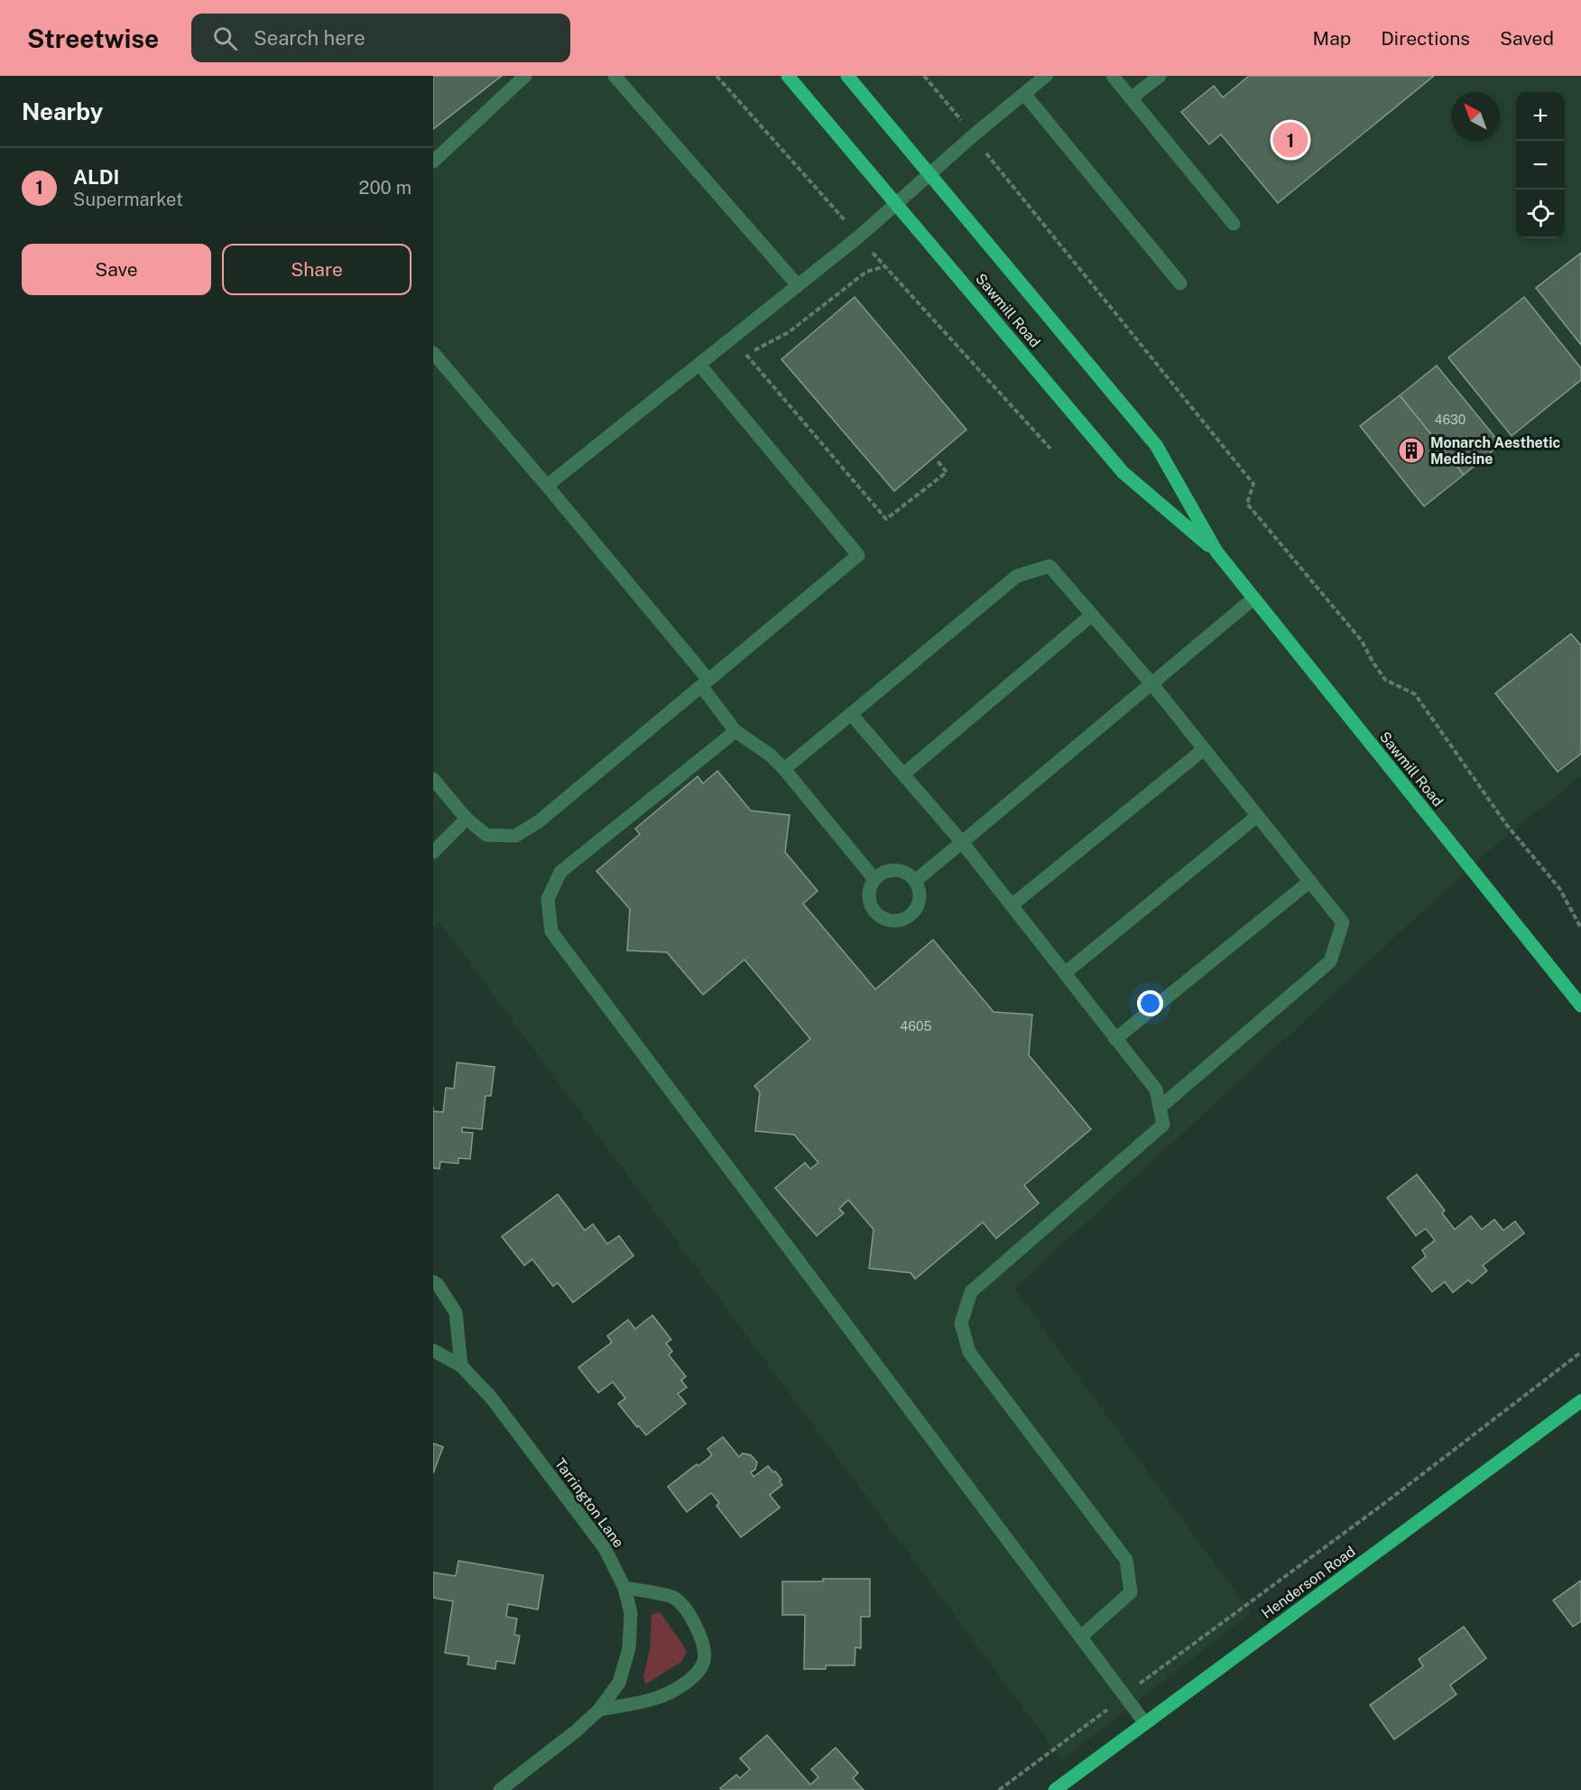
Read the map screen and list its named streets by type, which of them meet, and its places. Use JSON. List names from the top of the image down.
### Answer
{
  "streets": {
    "main road": ["Sawmill Road", "Henderson Road"],
    "street": ["Tarrington Lane"]
  },
  "places": {
    "building": ["Monarch Aesthetic Medicine"]
  },
  "house_numbers": ["4630", "4605"],
  "north": "top left",
  "page": {
    "header": "Streetwise",
    "search": "Search here",
    "nav": ["Map", "Directions", "Saved"],
    "heading": "Nearby",
    "map_buttons": ["+", "−"],
    "pins": "1",
    "list": [
      {
        "mark": "1",
        "name": "ALDI",
        "note": "Supermarket",
        "value": "200 m"
      }
    ],
    "buttons": ["Save", "Share"]
  }
}
